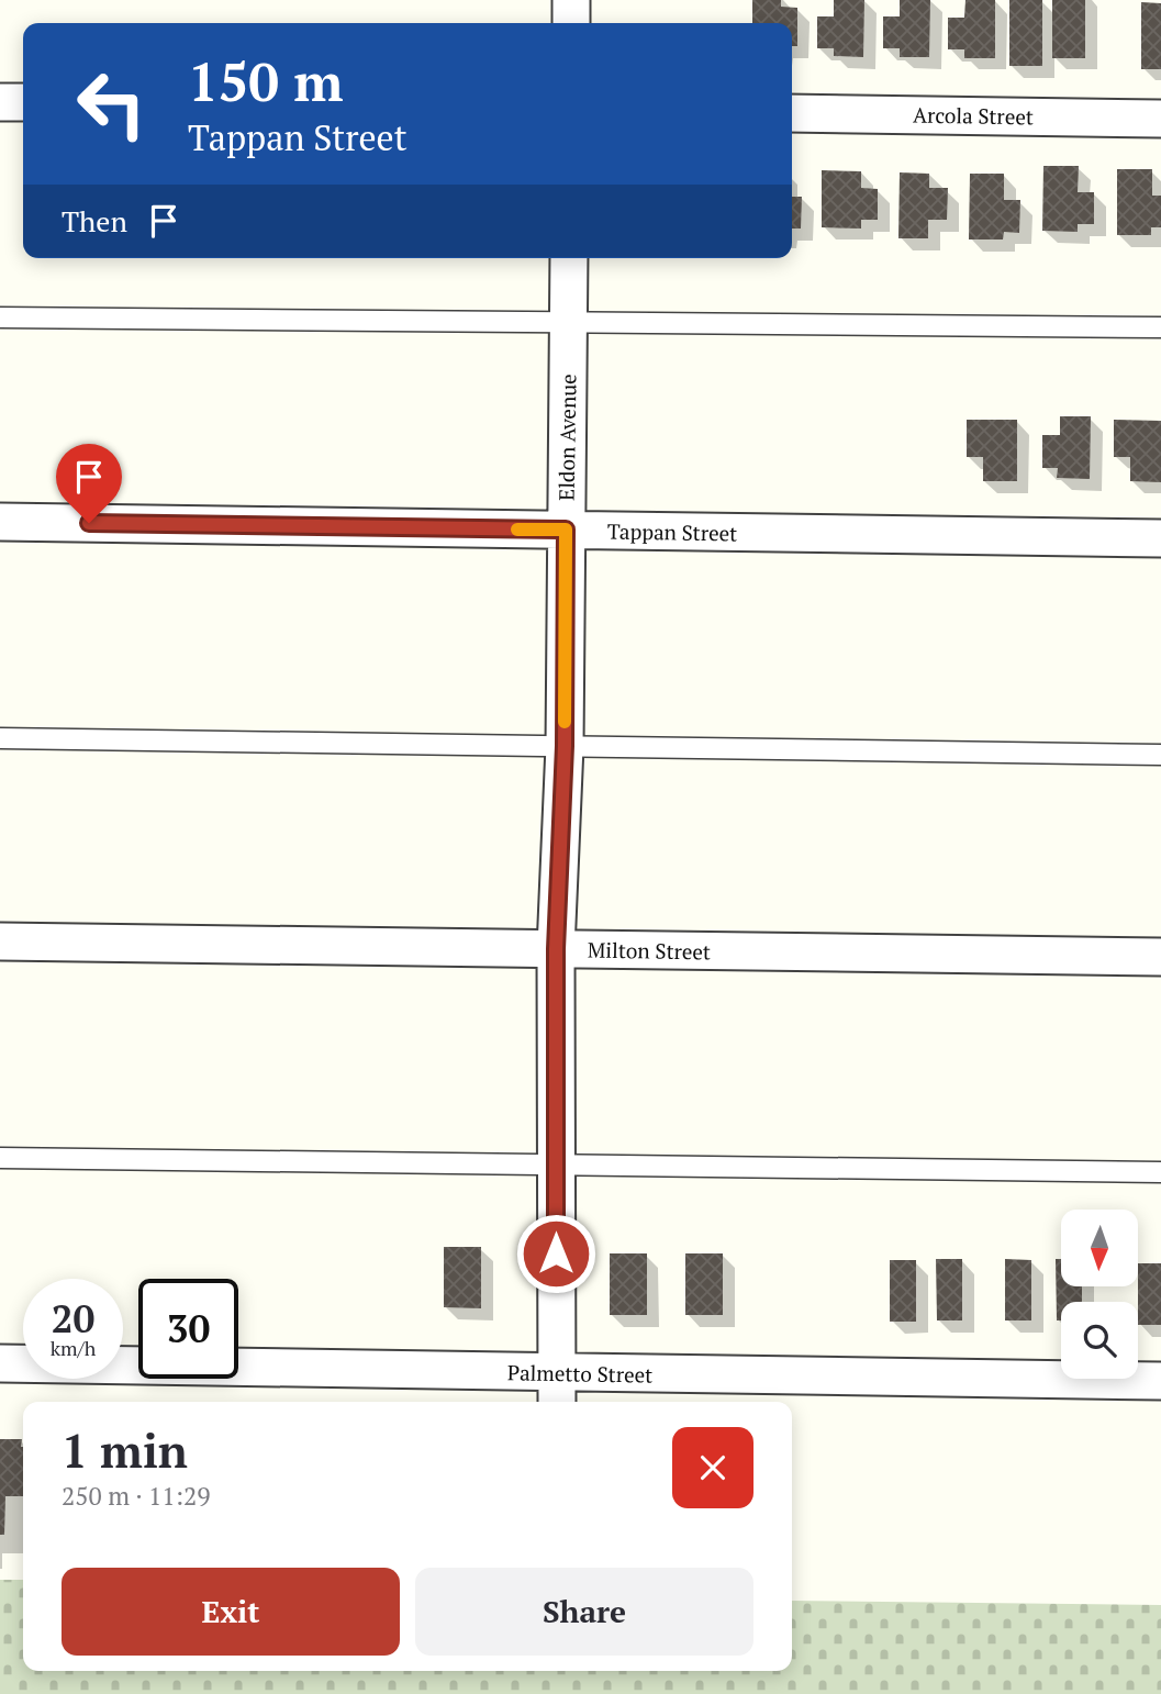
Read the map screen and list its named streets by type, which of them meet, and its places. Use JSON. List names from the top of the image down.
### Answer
{
  "streets": {
    "street": [
      "Arcola Street",
      "Eldon Avenue",
      "Tappan Street",
      "Milton Street",
      "Palmetto Street"
    ]
  },
  "crossings": [
    ["Eldon Avenue", "Tappan Street"],
    ["Eldon Avenue", "Milton Street"],
    ["Eldon Avenue", "Palmetto Street"]
  ],
  "north": "bottom",
  "page": {
    "turn": ["150 m", "Tappan Street"],
    "then": "Then",
    "speed": "20 km/h",
    "limit": "30",
    "heading": ["1 min", "250 m · 11:29"],
    "buttons": ["Exit", "Share"]
  }
}
